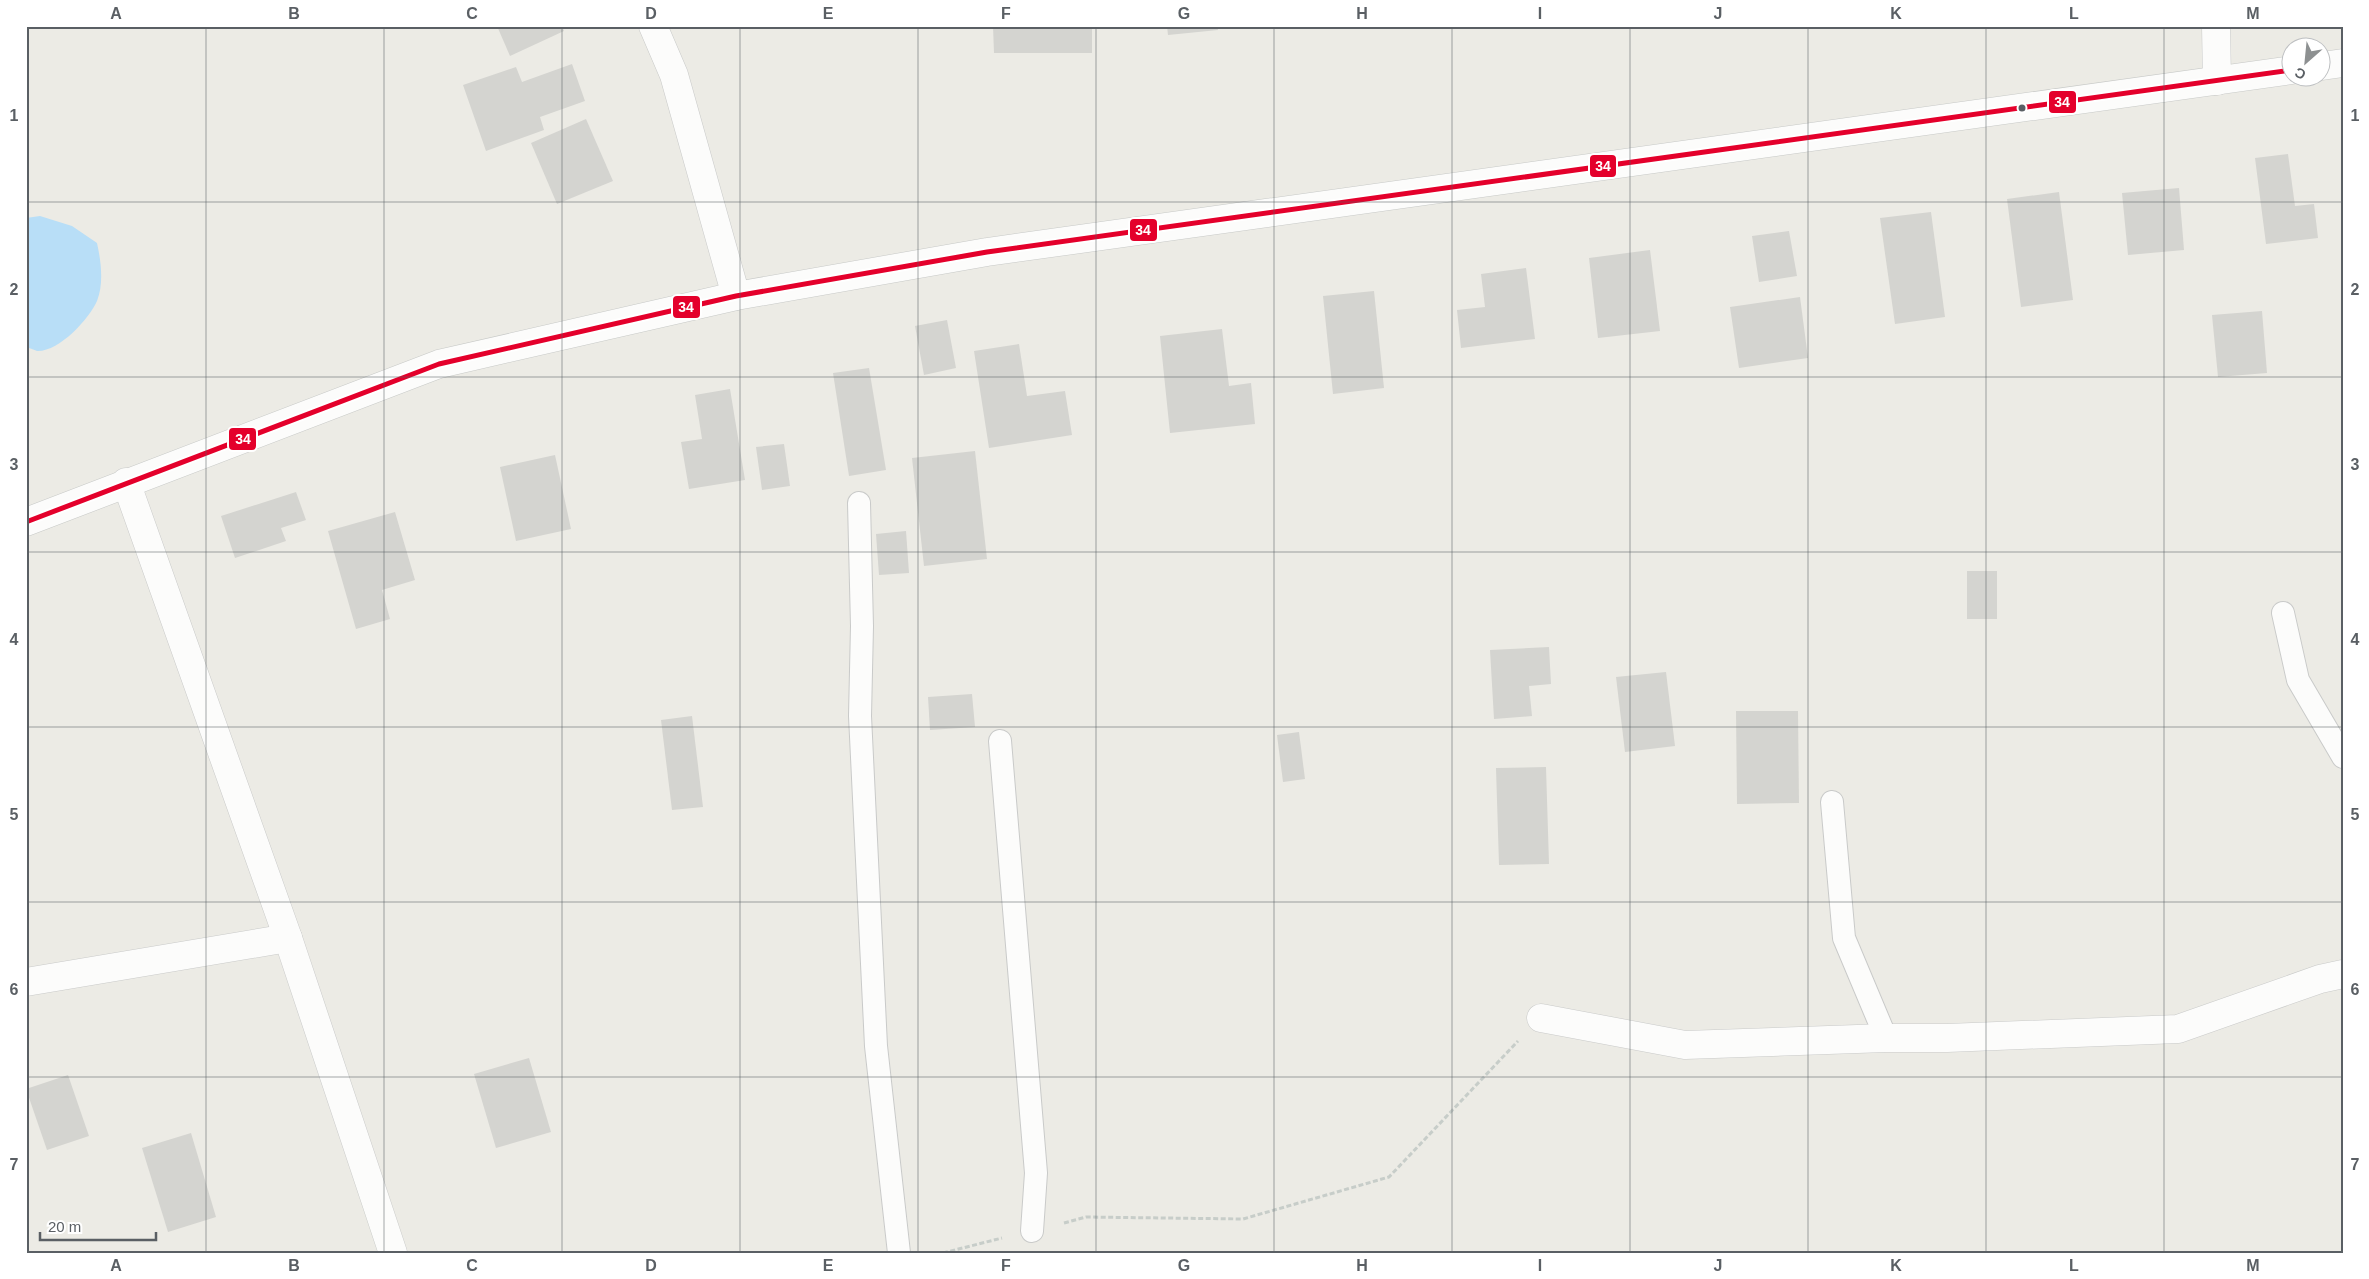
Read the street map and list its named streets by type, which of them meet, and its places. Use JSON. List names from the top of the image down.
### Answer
{
  "lines": ["transit line 34"],
  "scale_bar": "20 m",
  "north": "bottom left",
  "grid": {
    "columns": [
      "A",
      "B",
      "C",
      "D",
      "E",
      "F",
      "G",
      "H",
      "I",
      "J",
      "K",
      "L",
      "M"
    ],
    "rows": [
      "1",
      "2",
      "3",
      "4",
      "5",
      "6",
      "7"
    ]
  }
}
